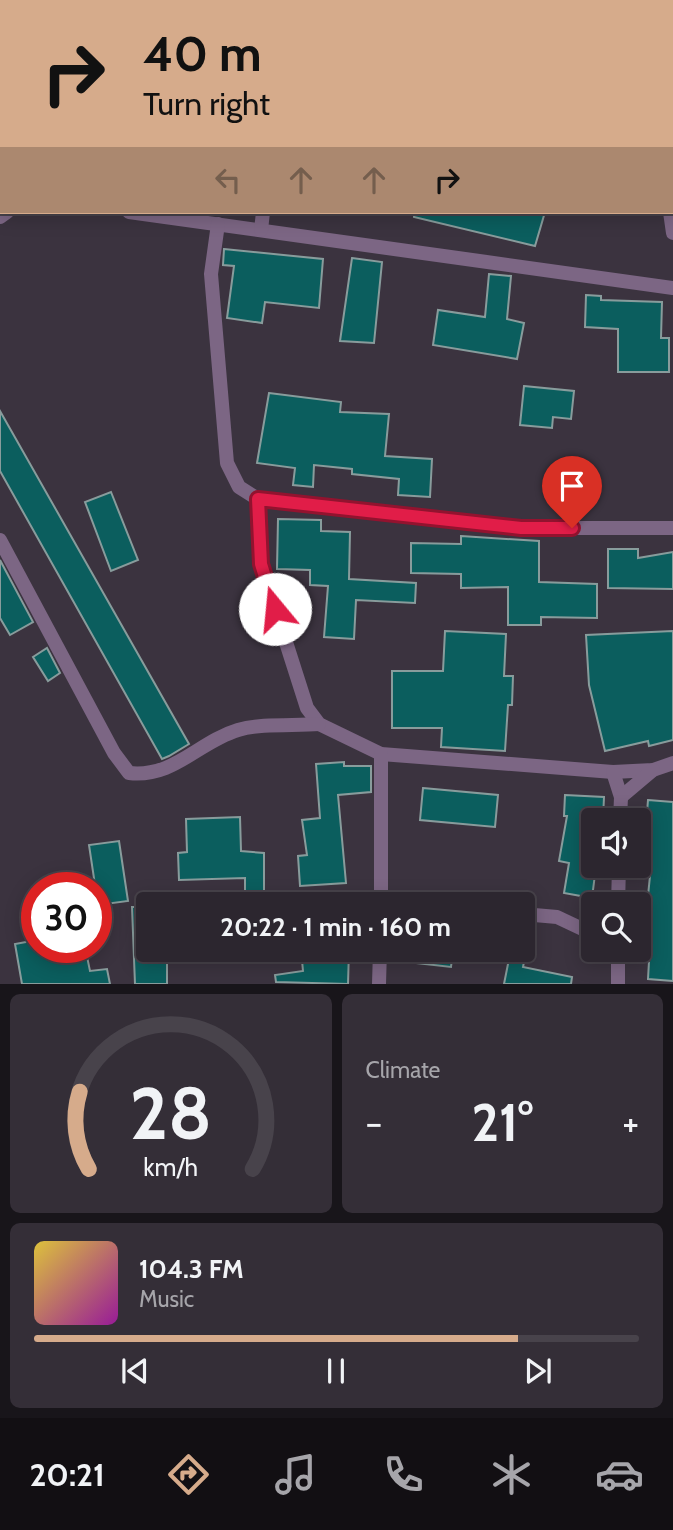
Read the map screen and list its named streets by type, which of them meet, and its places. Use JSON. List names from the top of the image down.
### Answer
{
  "page": {
    "turn": ["40 m", "Turn right"],
    "limit": "30",
    "trip": "20:22 · 1 min · 160 m",
    "tile": "Climate",
    "heat": ["−", "21°", "+"],
    "song": ["104.3 FM", "Music"],
    "tabs": "20:21",
    "gauge": ["28", "km/h"]
  }
}
